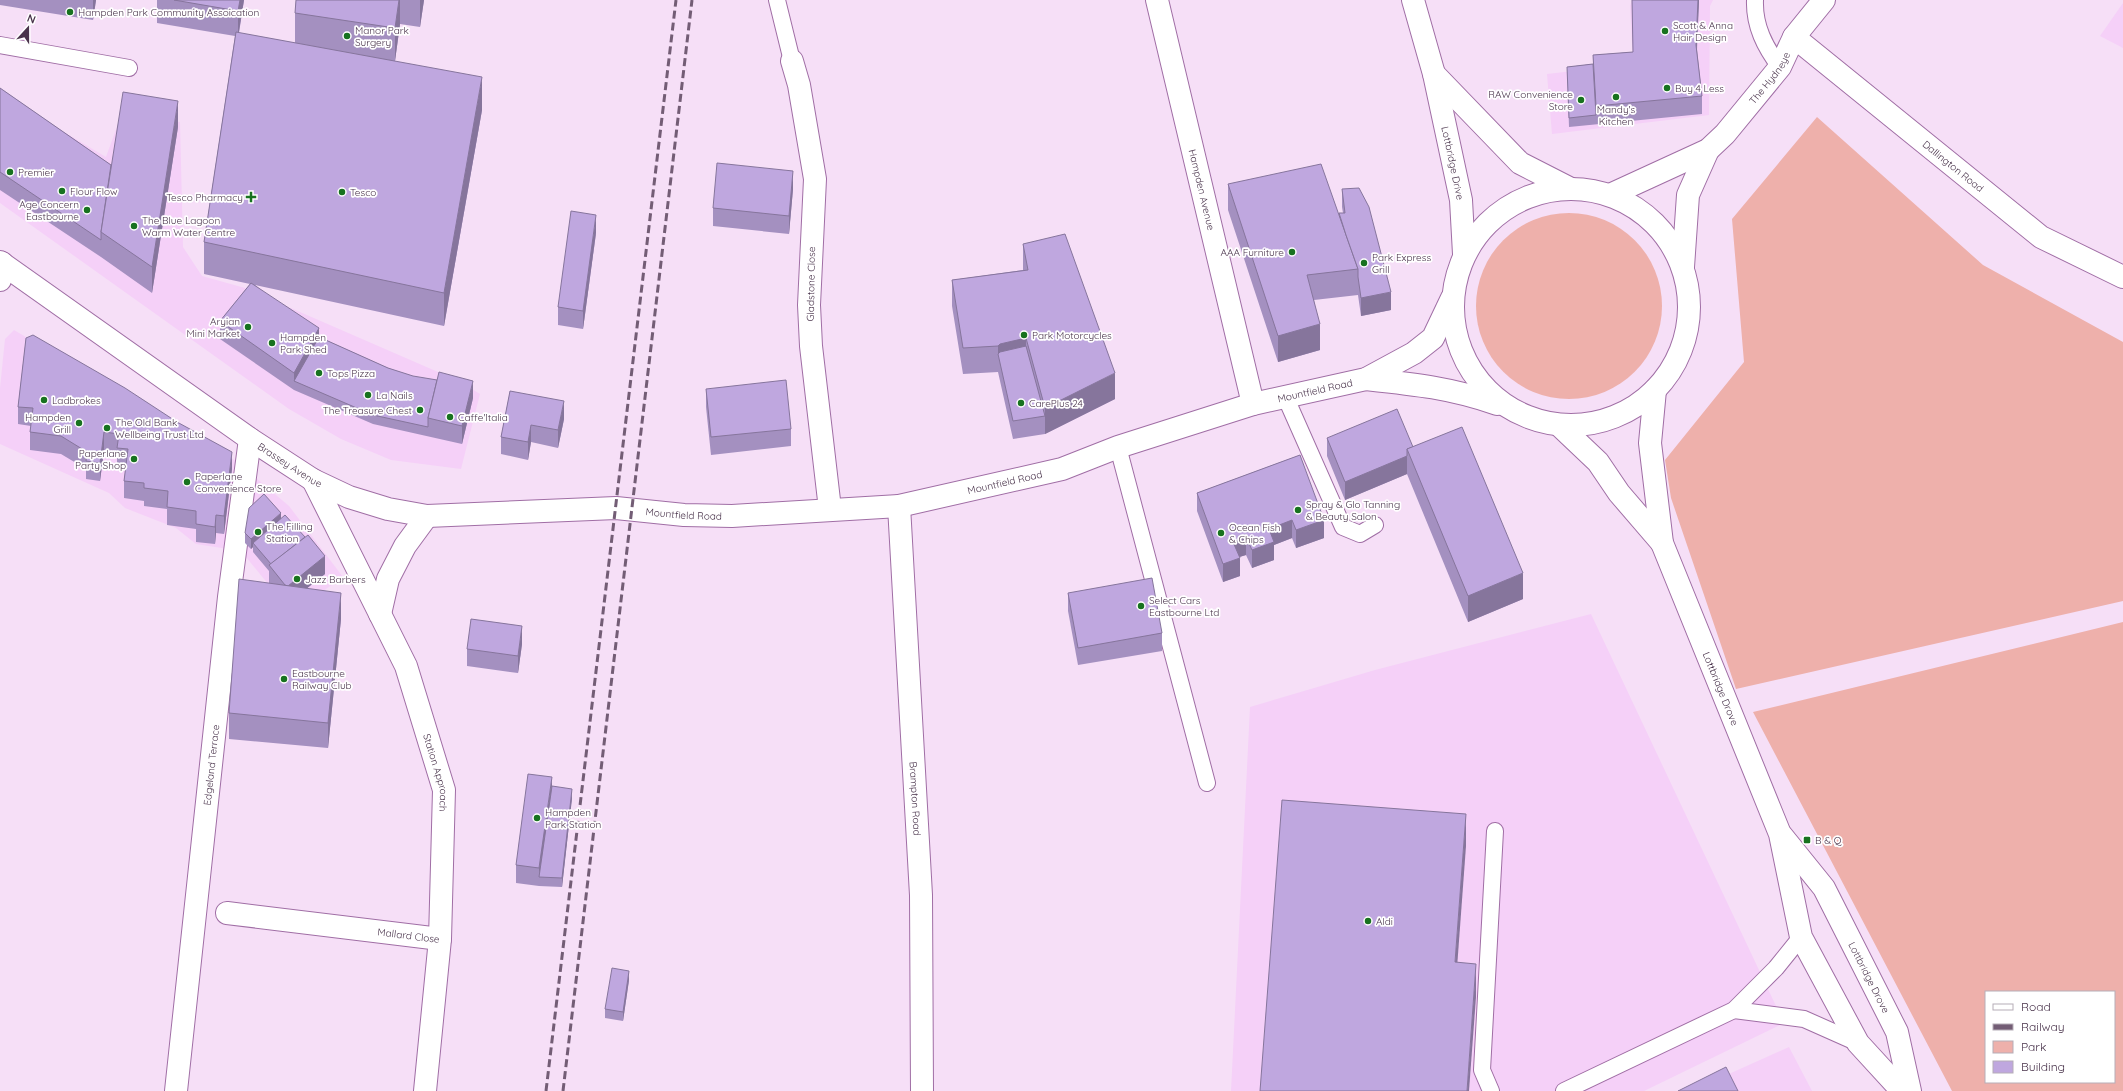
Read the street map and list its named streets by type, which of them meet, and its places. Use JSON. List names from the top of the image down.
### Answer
{
  "streets": {
    "street": [
      "The Hydneye",
      "Lottbridge Drive",
      "Dallington Road",
      "Hampden Avenue",
      "Gladstone Close",
      "Mountfield Road",
      "Brassey Avenue",
      "Lottbridge Drove",
      "Edgeland Terrace",
      "Station Approach",
      "Brampton Road",
      "Mallard Close"
    ]
  },
  "crossings": [
    ["The Hydneye", "Dallington Road"],
    ["Hampden Avenue", "Mountfield Road"],
    ["Gladstone Close", "Mountfield Road"],
    ["Mountfield Road", "Brassey Avenue"],
    ["Mountfield Road", "Brampton Road"],
    ["Brassey Avenue", "Edgeland Terrace"],
    ["Brassey Avenue", "Station Approach"],
    ["Station Approach", "Mallard Close"]
  ],
  "places": {
    "other": [
      "Hampden Park Community Assoication",
      "Scott & Anna Hair Design",
      "Manor Park Surgery",
      "Buy 4 Less",
      "Mandy's Kitchen",
      "RAW Convenience Store",
      "Premier",
      "Flour Flow",
      "Tesco",
      "Age Concern Eastbourne",
      "The Blue Lagoon Warm Water Centre",
      "AAA Furniture",
      "Park Express Grill",
      "Aryian Mini Market",
      "Park Motorcycles",
      "Hampden Park Shed",
      "Tops Pizza",
      "La Nails",
      "Ladbrokes",
      "CarePlus 24",
      "The Treasure Chest",
      "Caffe'Italia",
      "Hampden Grill",
      "The Old Bank Wellbeing Trust Ltd",
      "Paperlane Party Shop",
      "Paperlane Convenience Store",
      "Spray & Glo Tanning & Beauty Salon",
      "The Filling Station",
      "Ocean Fish & Chips",
      "Jazz Barbers",
      "Select Cars Eastbourne Ltd",
      "Eastbourne Railway Club",
      "Hampden Park Station",
      "Aldi"
    ],
    "health": ["Tesco Pharmacy"],
    "transit": ["B & Q"]
  },
  "legend": [
    "Road",
    "Railway",
    "Park",
    "Building"
  ],
  "north": "top"
}
